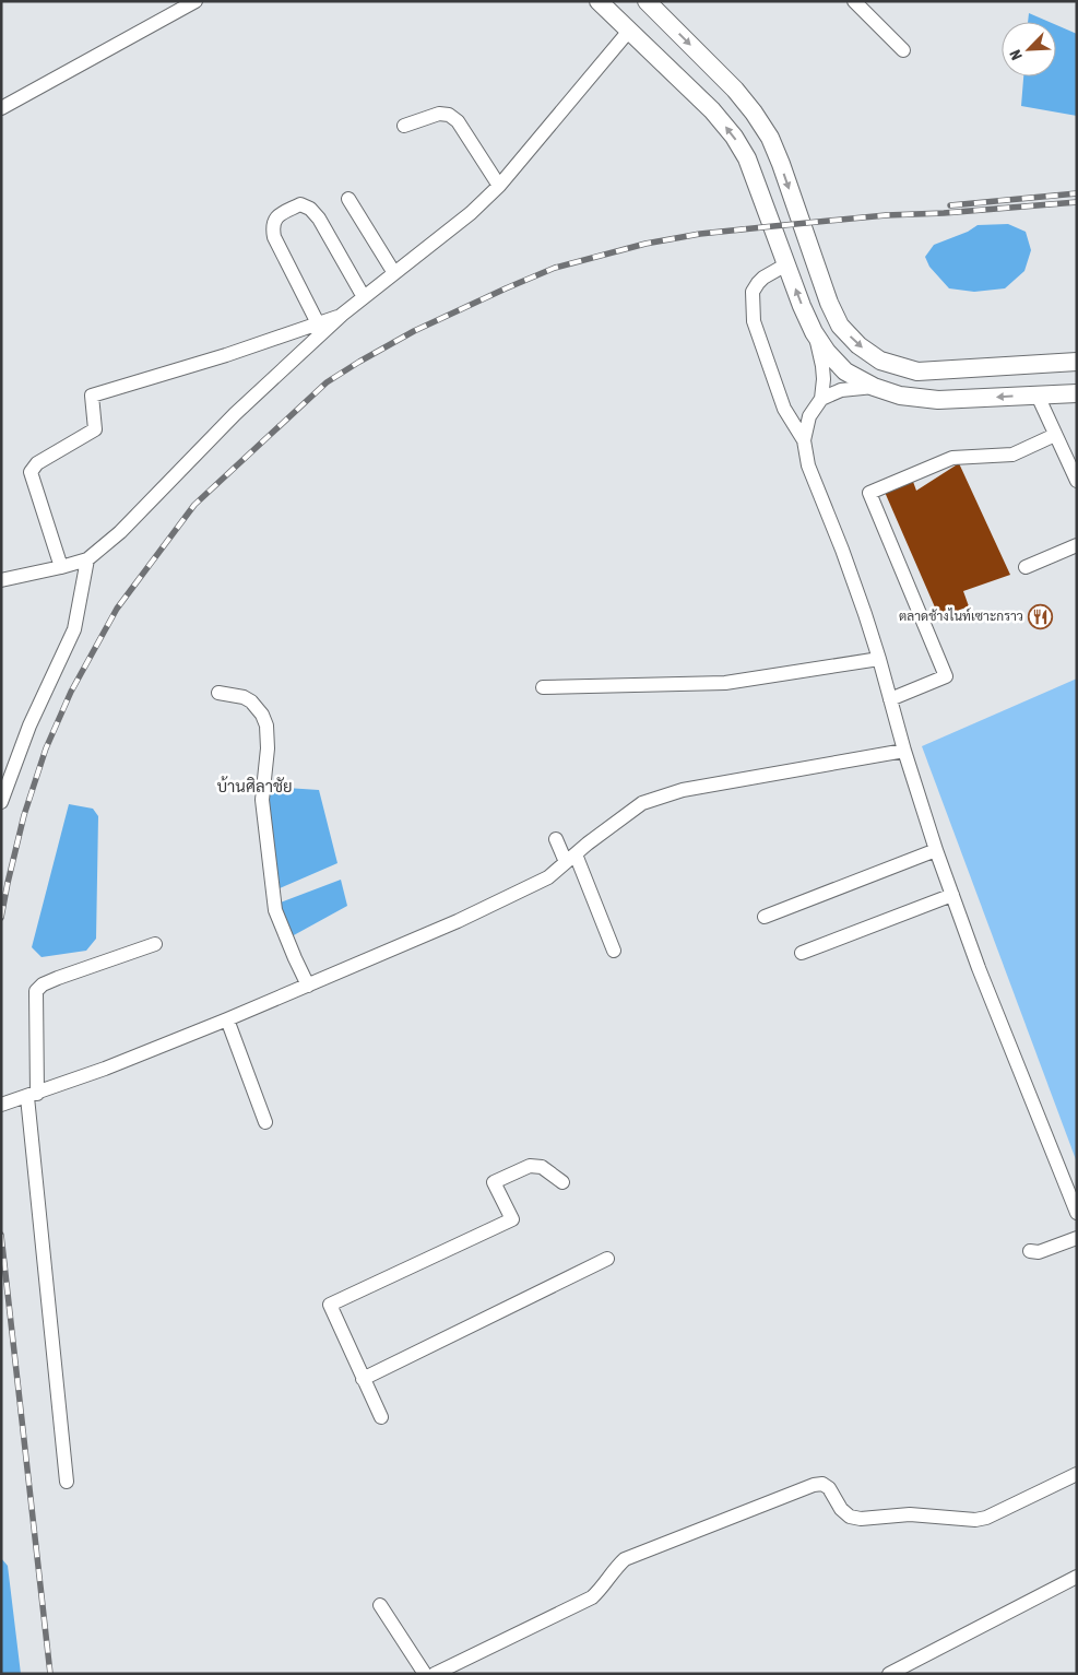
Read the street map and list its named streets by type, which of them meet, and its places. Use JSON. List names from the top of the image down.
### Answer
{
  "districts": ["บ้านศิลาชัย"],
  "places": {
    "restaurant": ["ตลาดช้างไนท์เซาะกราว"]
  },
  "north": "bottom left"
}
